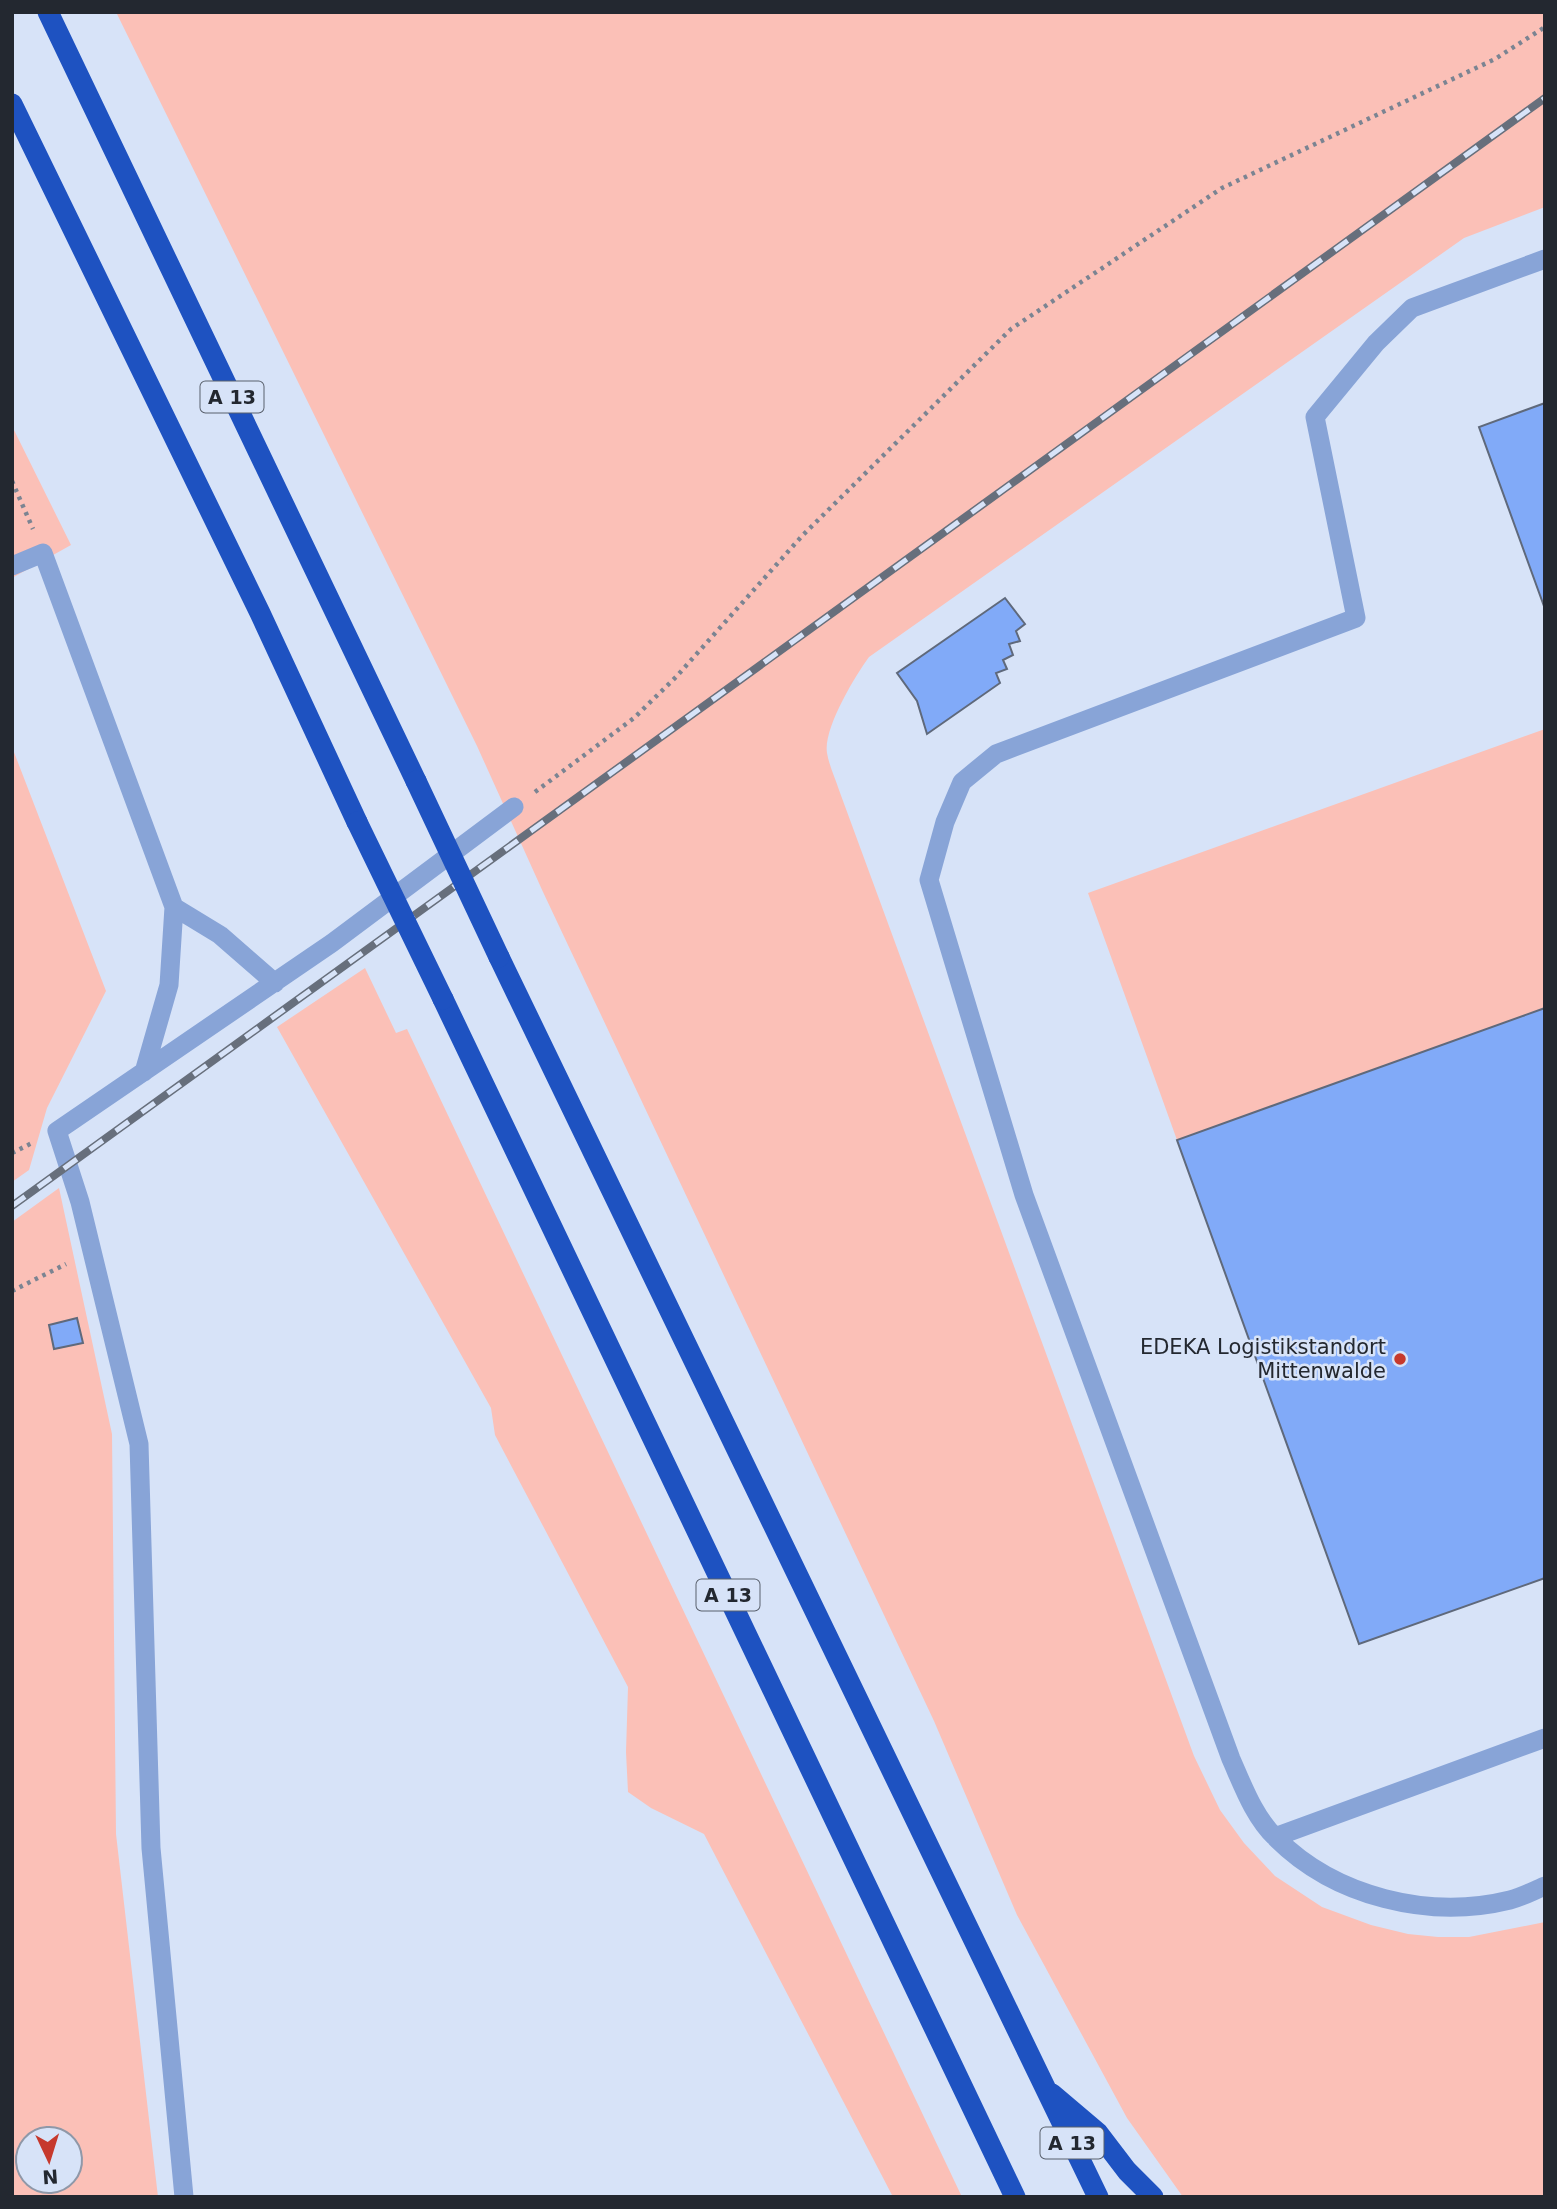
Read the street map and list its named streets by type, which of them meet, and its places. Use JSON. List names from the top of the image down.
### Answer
{
  "streets": {
    "highway": ["A 13"]
  },
  "places": ["EDEKA Logistikstandort Mittenwalde"],
  "north": "bottom"
}
